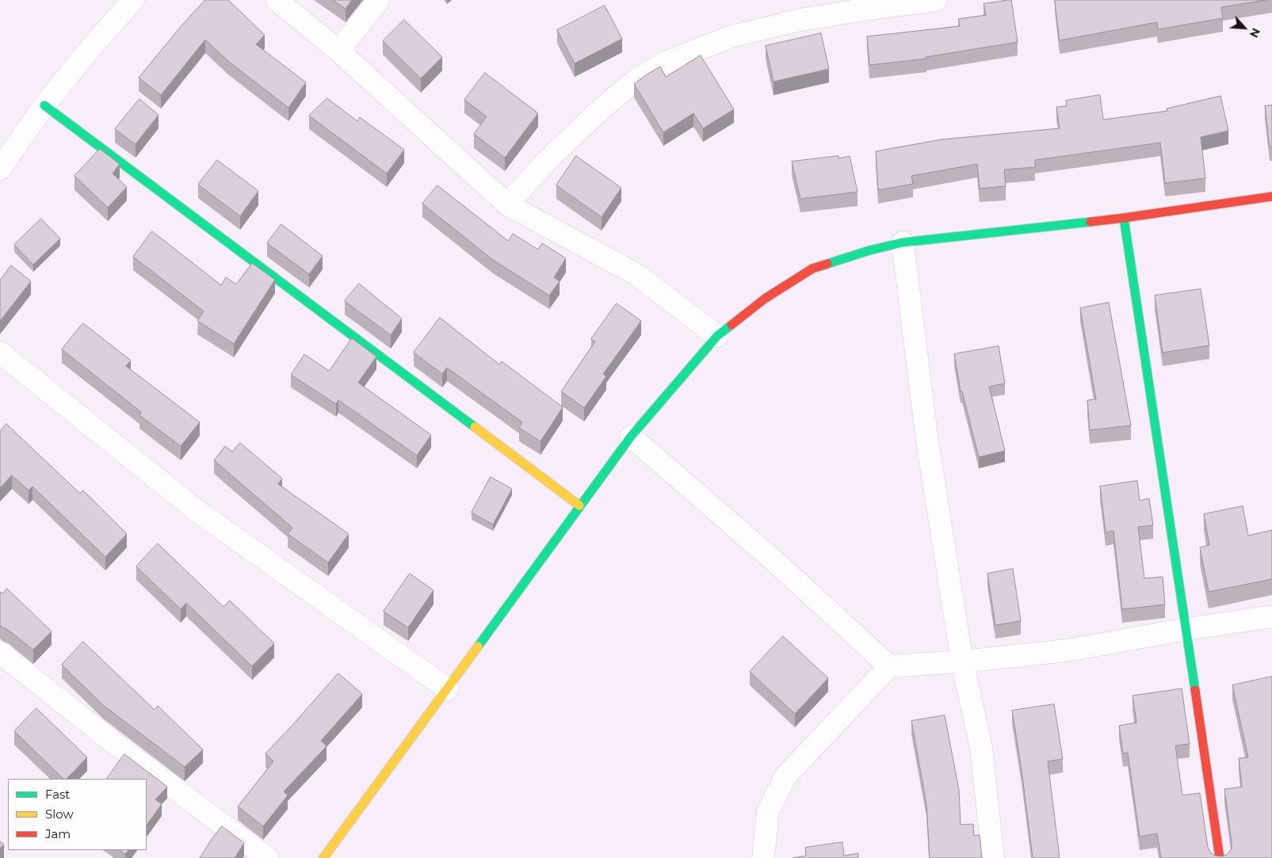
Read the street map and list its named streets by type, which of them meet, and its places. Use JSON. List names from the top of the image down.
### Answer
{
  "legend": ["Fast", "Slow", "Jam"],
  "north": "bottom right"
}
